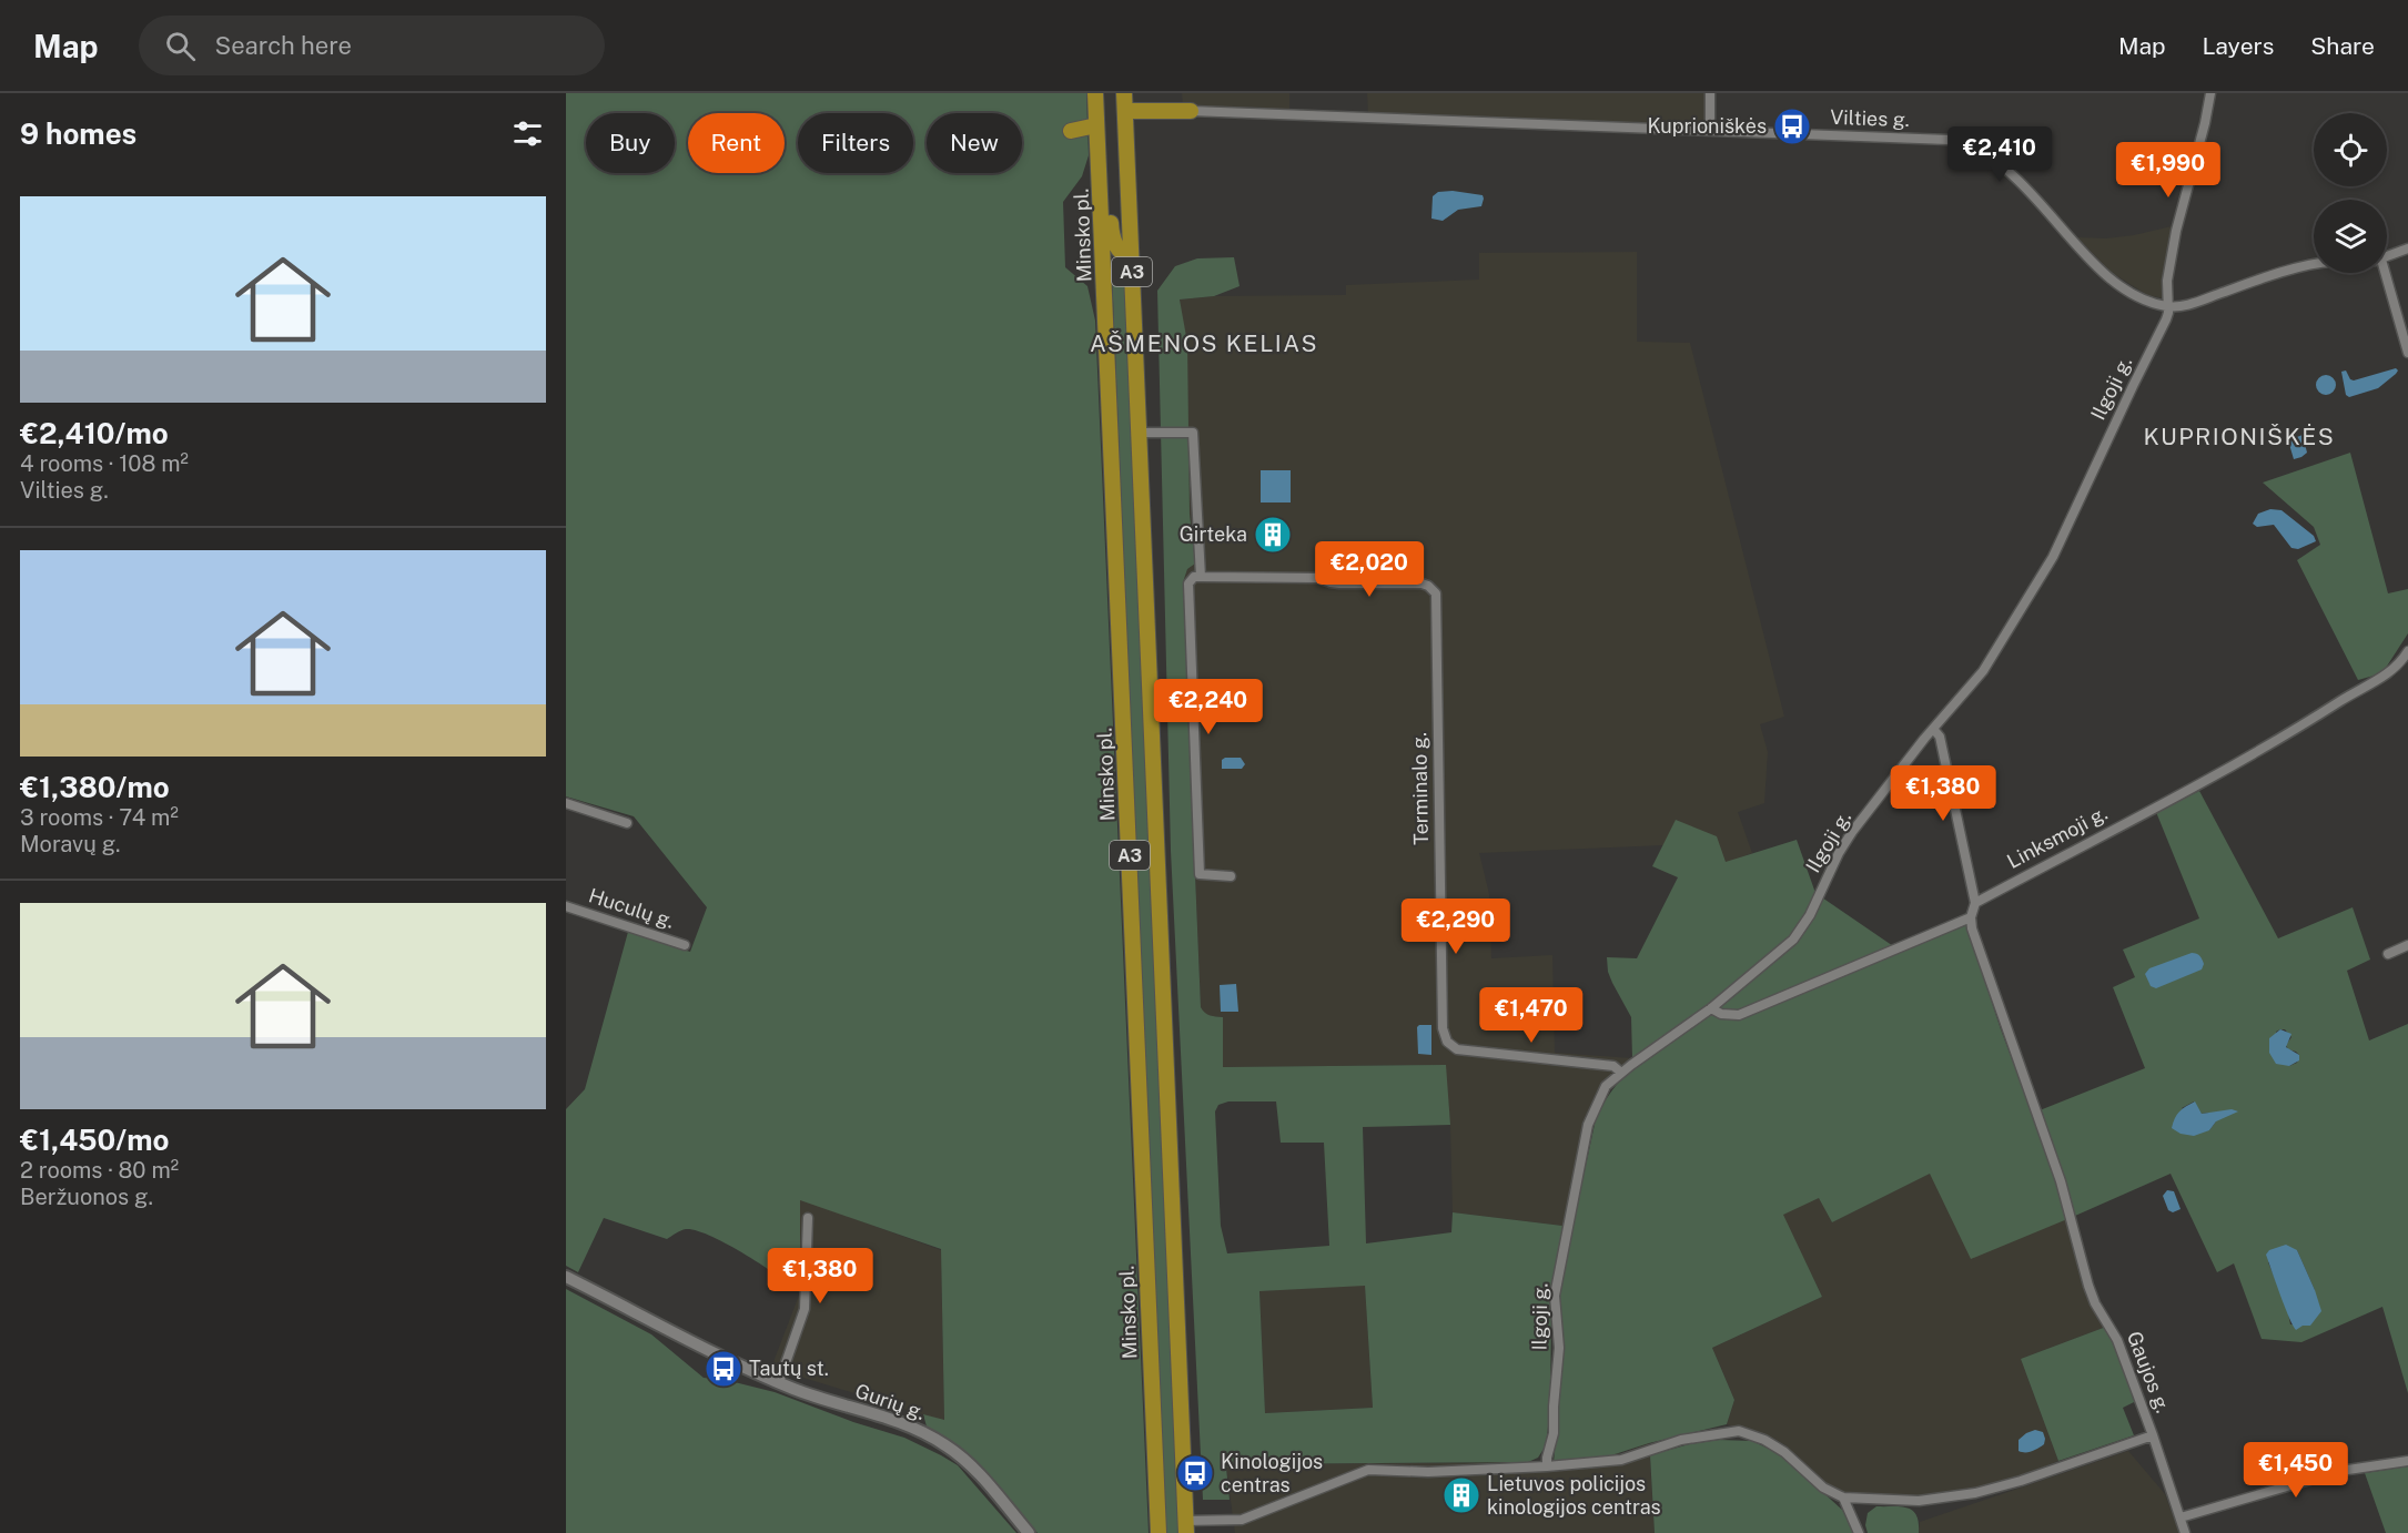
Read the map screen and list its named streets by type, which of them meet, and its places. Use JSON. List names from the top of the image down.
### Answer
{
  "streets": {
    "highway": ["Minsko pl.", "A3"],
    "street": [
      "Vilties g.",
      "Ilgoji g.",
      "Terminalo g.",
      "Linksmoji g.",
      "Huculų g.",
      "Gaujos g.",
      "Gurių g."
    ]
  },
  "crossings": [
    ["Vilties g.", "Ilgoji g."],
    ["Ilgoji g.", "Terminalo g."]
  ],
  "districts": ["AŠMENOS KELIAS", "KUPRIONIŠKĖS"],
  "places": {
    "bus stop": ["Kuprioniškės", "Tautų st.", "Kinologijos centras"],
    "building": ["Girteka", "Lietuvos policijos kinologijos centras"]
  },
  "page": {
    "header": "Map",
    "search": "Search here",
    "nav": ["Map", "Layers", "Share"],
    "heading": "9 homes",
    "chip": [
      "Buy",
      "Rent",
      "Filters",
      "New"
    ],
    "price": [
      "€2,410",
      "€1,990",
      "€2,020",
      "€2,240",
      "€1,380",
      "€2,290",
      "€1,470",
      "€1,380",
      "€1,450"
    ],
    "list": [
      {
        "name": "€2,410/mo",
        "note": "4 rooms · 108 m² · Vilties g."
      },
      {
        "name": "€1,380/mo",
        "note": "3 rooms · 74 m² · Moravų g."
      },
      {
        "name": "€1,450/mo",
        "note": "2 rooms · 80 m² · Beržuonos g."
      }
    ]
  }
}
